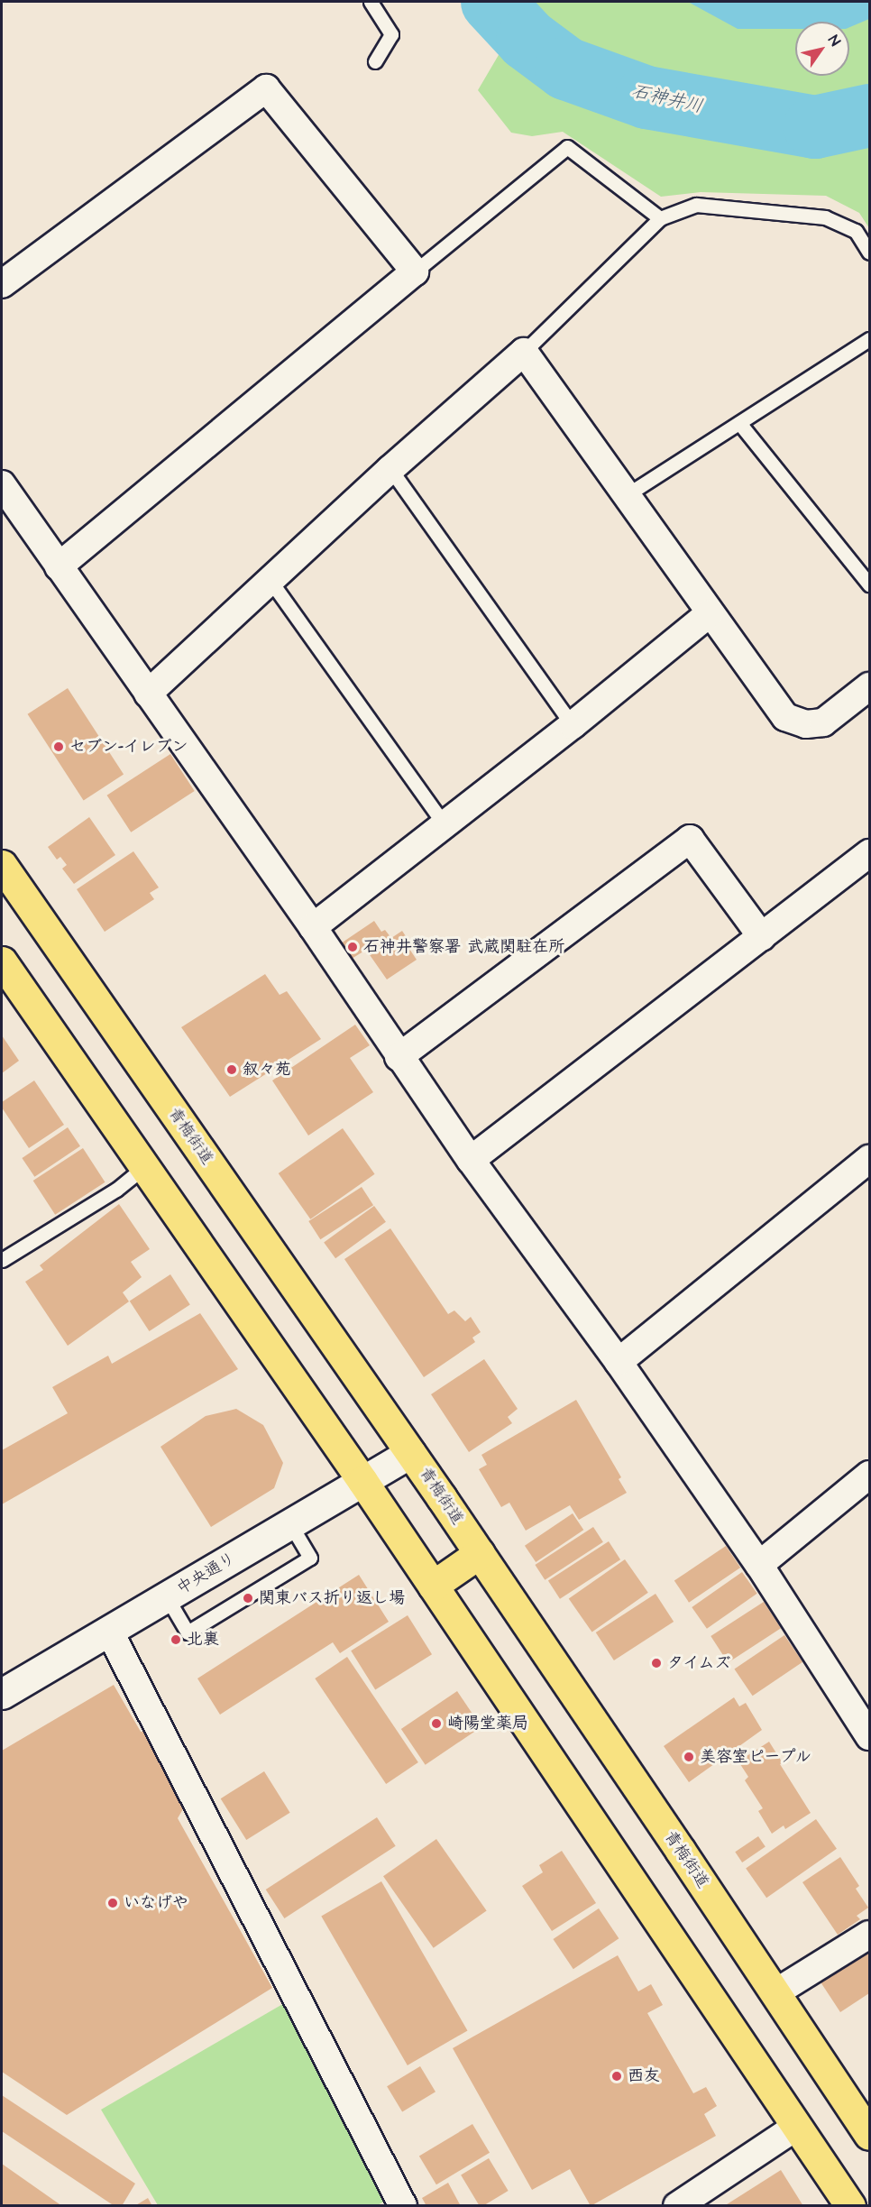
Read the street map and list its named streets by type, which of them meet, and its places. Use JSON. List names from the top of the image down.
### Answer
{
  "streets": {
    "main road": ["青梅街道"],
    "street": ["中央通り"]
  },
  "crossings": [
    ["青梅街道", "中央通り"]
  ],
  "water": ["石神井川"],
  "places": [
    "セブン-イレブン",
    "石神井警察署 武蔵関駐在所",
    "叙々苑",
    "関東バス折り返し場",
    "北裏",
    "タイムズ",
    "崎陽堂薬局",
    "美容室ピープル",
    "いなげや",
    "西友"
  ],
  "north": "top right"
}
